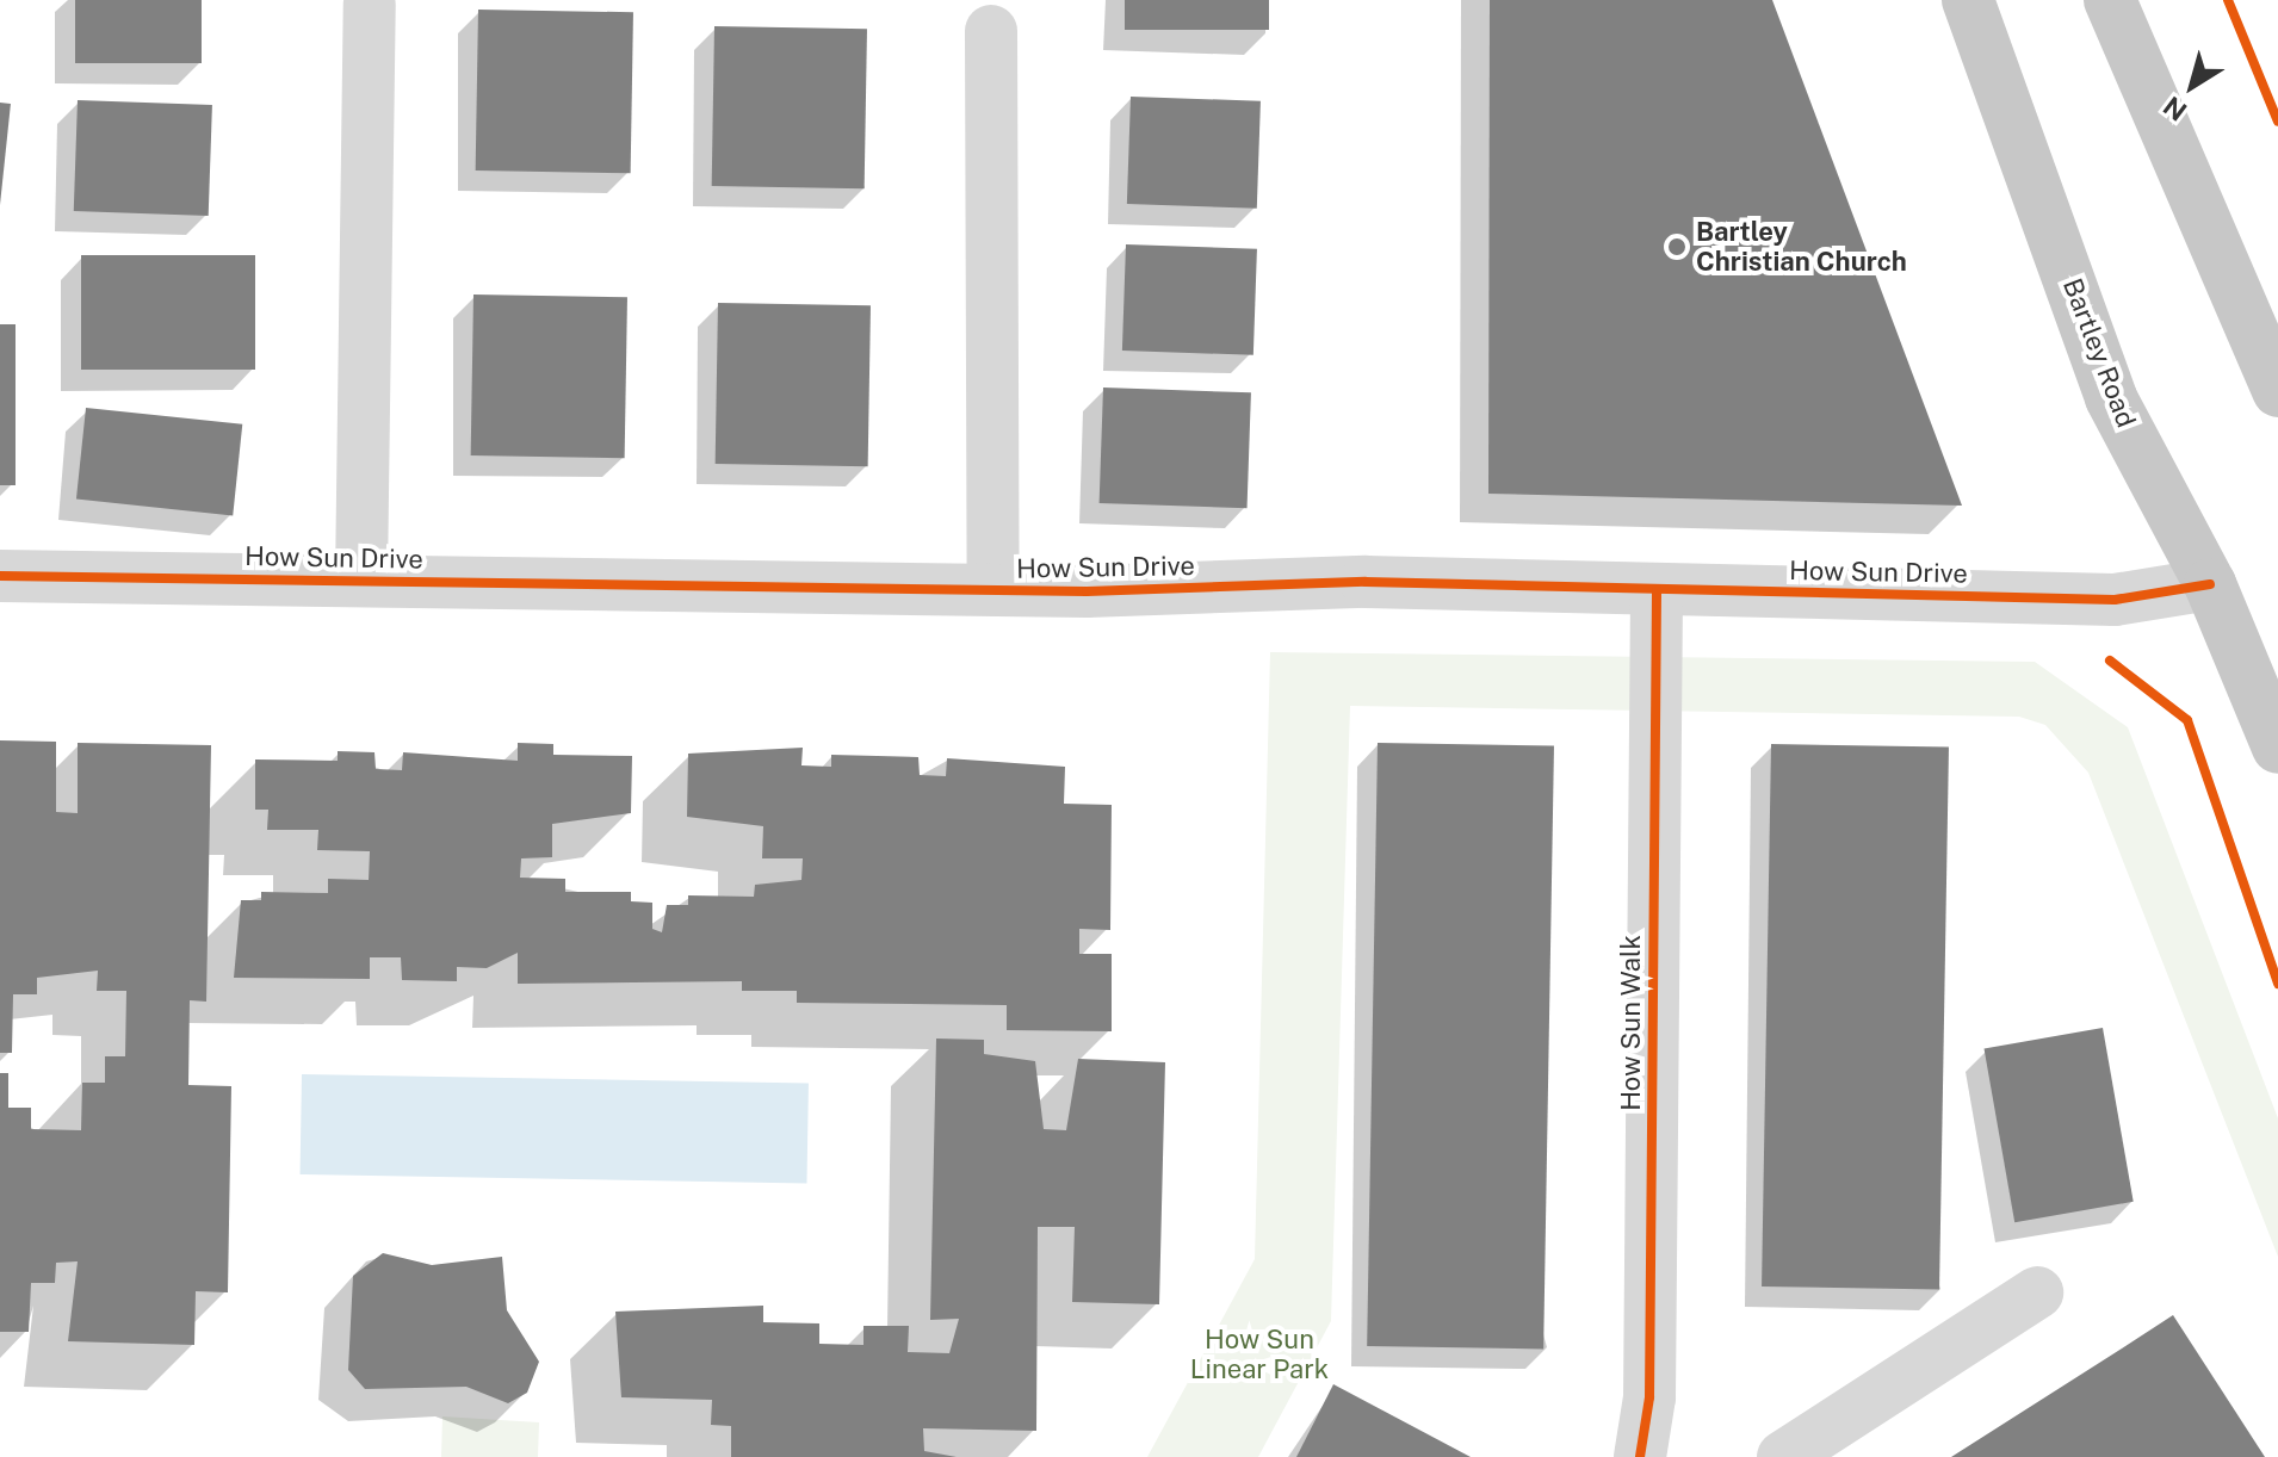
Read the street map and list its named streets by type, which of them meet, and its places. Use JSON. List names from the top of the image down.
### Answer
{
  "streets": {
    "highway": ["Bartley Road"],
    "street": ["How Sun Drive", "How Sun Walk"]
  },
  "crossings": [
    ["Bartley Road", "How Sun Drive"],
    ["How Sun Drive", "How Sun Walk"]
  ],
  "parks": ["How Sun Linear Park"],
  "places": ["Bartley Christian Church"],
  "north": "bottom left"
}
